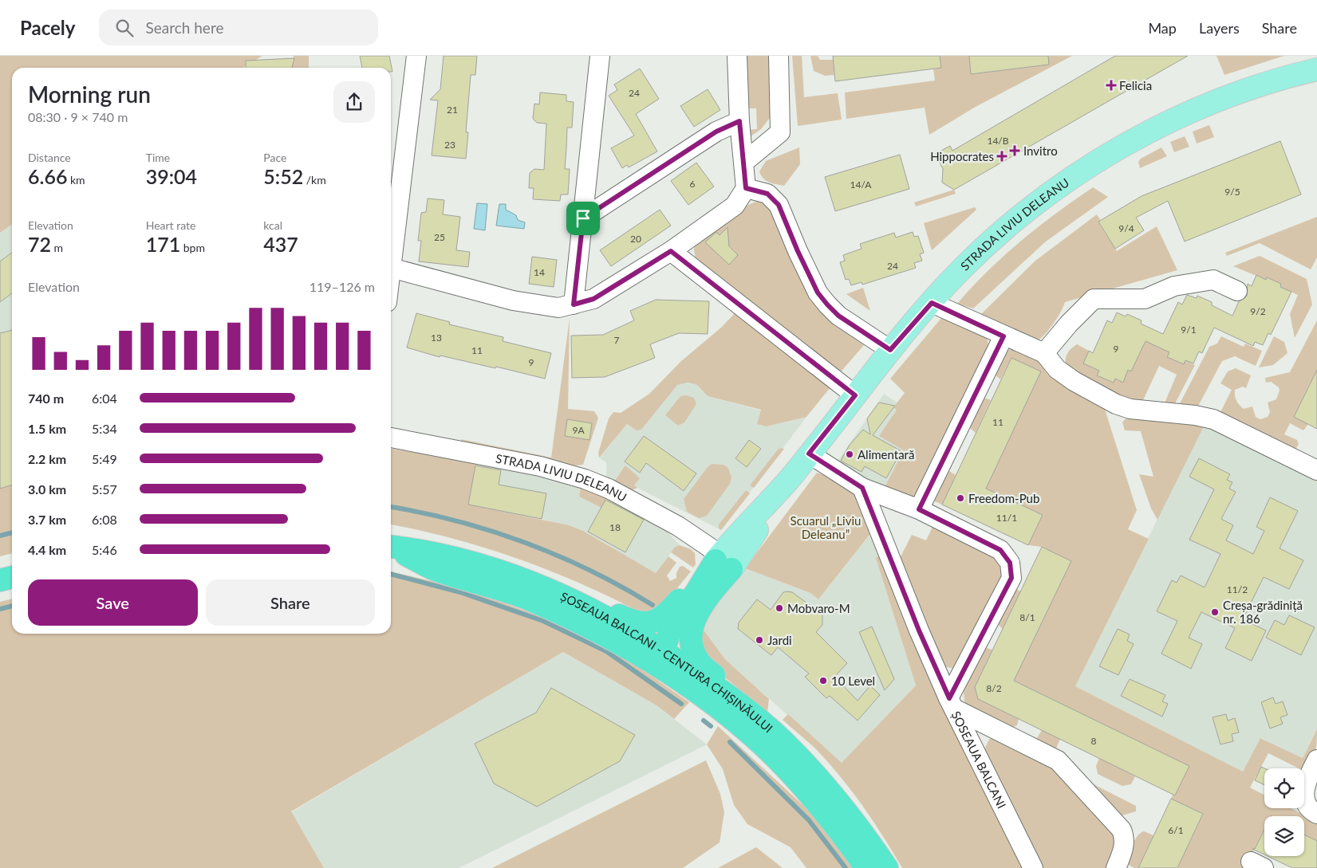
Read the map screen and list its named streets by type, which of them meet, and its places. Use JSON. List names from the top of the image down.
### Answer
{
  "streets": {
    "highway": ["ȘOSEAUA BALCANI - CENTURA CHIȘINĂULUI"],
    "main road": ["STRADA LIVIU DELEANU"],
    "street": ["ȘOSEAUA BALCANI"]
  },
  "parks": ["Scuarul „Liviu Deleanu”"],
  "places": {
    "health": ["Felicia", "Invitro", "Hippocrates"],
    "other": [
      "Alimentară",
      "Freedom-Pub",
      "Mobvaro-M",
      "Creșa-grădiniță nr. 186",
      "Jardi",
      "10 Level"
    ]
  },
  "house_numbers": [
    "24",
    "21",
    "14/B",
    "23",
    "6",
    "14/A",
    "9/5",
    "9/4",
    "25",
    "20",
    "24",
    "14",
    "9/2",
    "9/1",
    "13",
    "7",
    "9",
    "11",
    "9",
    "11",
    "9A",
    "11/1",
    "18",
    "11/2",
    "8/1",
    "8/2",
    "8",
    "6/1"
  ],
  "page": {
    "header": "Pacely",
    "search": "Search here",
    "nav": ["Map", "Layers", "Share"],
    "heading": ["Morning run", "08:30 · 9 × 740 m"],
    "stats": [
      ["Distance", "6.66 km"],
      ["Time", "39:04"],
      ["Pace", "5:52 /km"],
      ["Elevation", "72 m"],
      ["Heart rate", "171 bpm"],
      ["kcal", "437"]
    ],
    "chart": ["Elevation", "119–126 m"],
    "list": [
      {
        "name": "740 m",
        "note": "6:04"
      },
      {
        "name": "1.5 km",
        "note": "5:34"
      },
      {
        "name": "2.2 km",
        "note": "5:49"
      },
      {
        "name": "3.0 km",
        "note": "5:57"
      },
      {
        "name": "3.7 km",
        "note": "6:08"
      },
      {
        "name": "4.4 km",
        "note": "5:46"
      }
    ],
    "buttons": ["Save", "Share"]
  }
}
